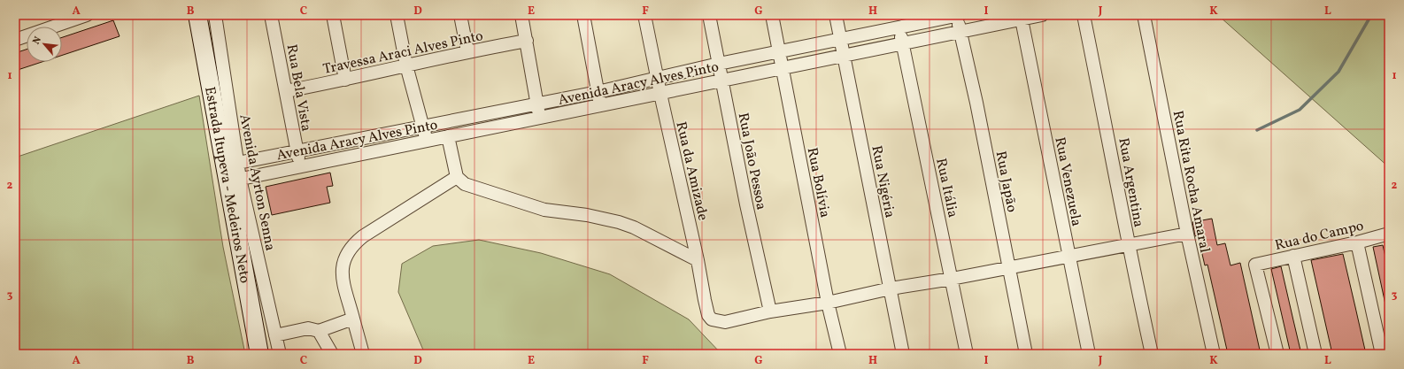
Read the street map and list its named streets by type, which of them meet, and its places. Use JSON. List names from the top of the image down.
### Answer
{
  "streets": {
    "main road": ["Estrada Itupeva - Medeiros Neto"],
    "street": [
      "Travessa Araci Alves Pinto",
      "Avenida Aracy Alves Pinto",
      "Rua Bela Vista",
      "Rua João Pessoa",
      "Rua da Amizade",
      "Rua Nigéria",
      "Rua Japão",
      "Rua Venezuela",
      "Rua Rita Rocha Amaral",
      "Avenida Ayrton Senna",
      "Rua Bolívia",
      "Rua Argentina",
      "Rua Itália",
      "Rua do Campo"
    ]
  },
  "crossings": [
    ["Travessa Araci Alves Pinto", "Rua Bela Vista"],
    ["Avenida Aracy Alves Pinto", "Rua Bela Vista"],
    ["Avenida Aracy Alves Pinto", "Rua João Pessoa"],
    ["Avenida Aracy Alves Pinto", "Rua da Amizade"],
    ["Avenida Aracy Alves Pinto", "Rua Nigéria"],
    ["Avenida Aracy Alves Pinto", "Rua Japão"],
    ["Avenida Aracy Alves Pinto", "Rua Venezuela"],
    ["Avenida Aracy Alves Pinto", "Avenida Ayrton Senna"],
    ["Avenida Aracy Alves Pinto", "Rua Bolívia"],
    ["Avenida Aracy Alves Pinto", "Estrada Itupeva - Medeiros Neto"],
    ["Avenida Aracy Alves Pinto", "Rua Itália"],
    ["Rua João Pessoa", "Rua da Amizade"],
    ["Avenida Ayrton Senna", "Estrada Itupeva - Medeiros Neto"]
  ],
  "north": "top left",
  "grid": {
    "columns": [
      "A",
      "B",
      "C",
      "D",
      "E",
      "F",
      "G",
      "H",
      "I",
      "J",
      "K",
      "L"
    ],
    "rows": ["1", "2", "3"]
  }
}
